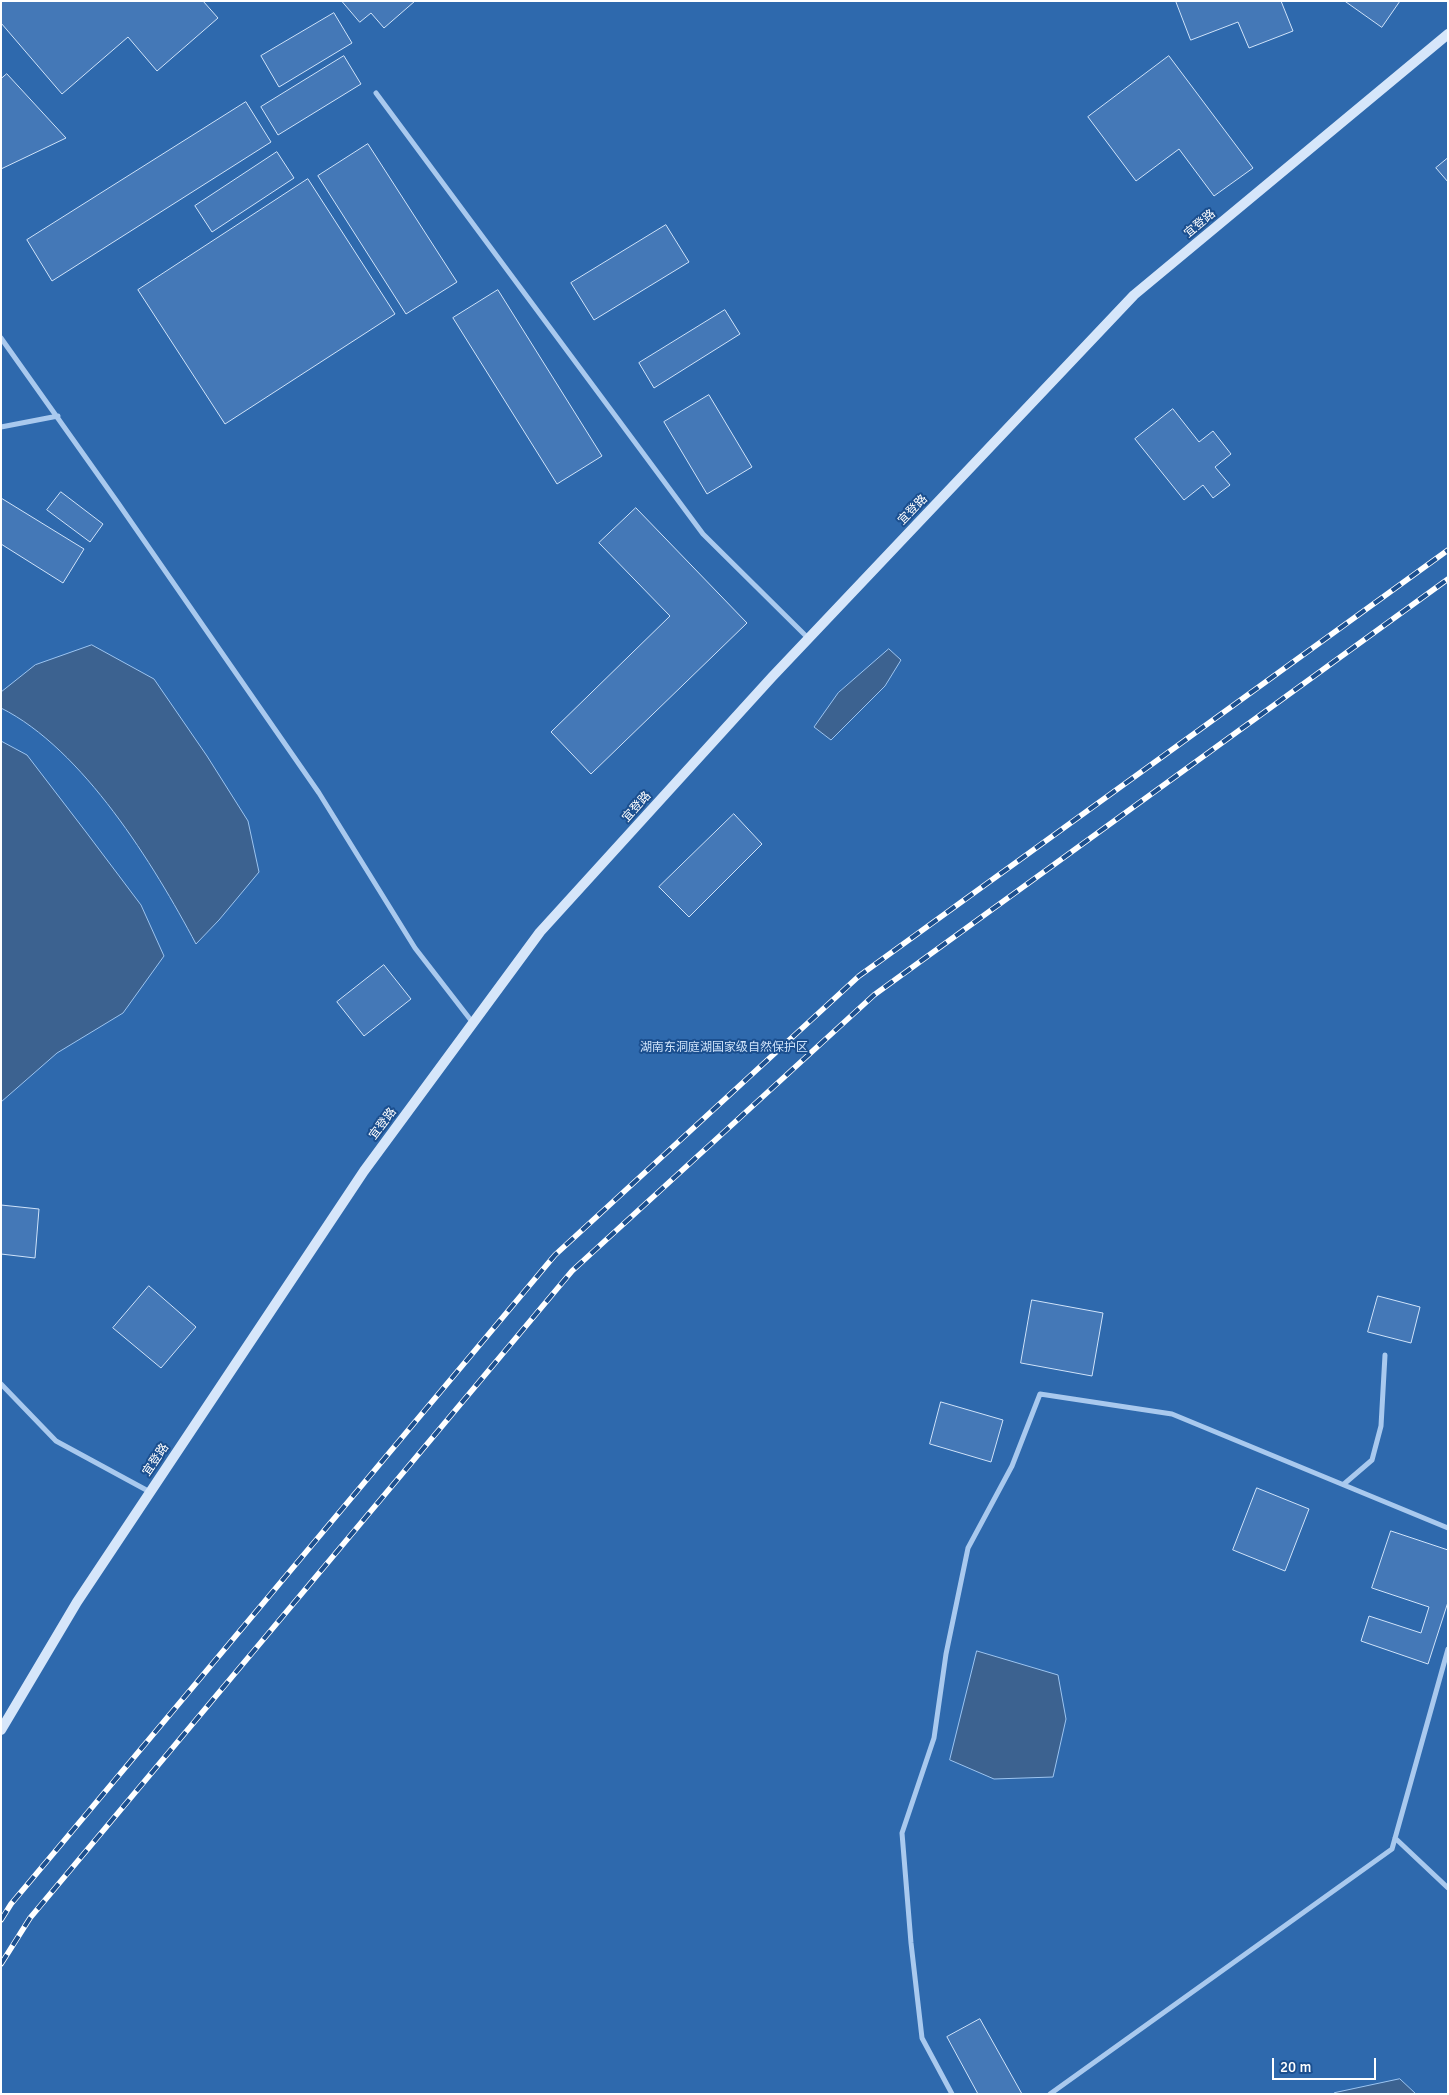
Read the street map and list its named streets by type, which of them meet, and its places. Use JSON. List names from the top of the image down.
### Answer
{
  "streets": {
    "street": ["宜登路"]
  },
  "parks": ["湖南东洞庭湖国家级自然保护区"],
  "scale_bar": "20 m"
}
